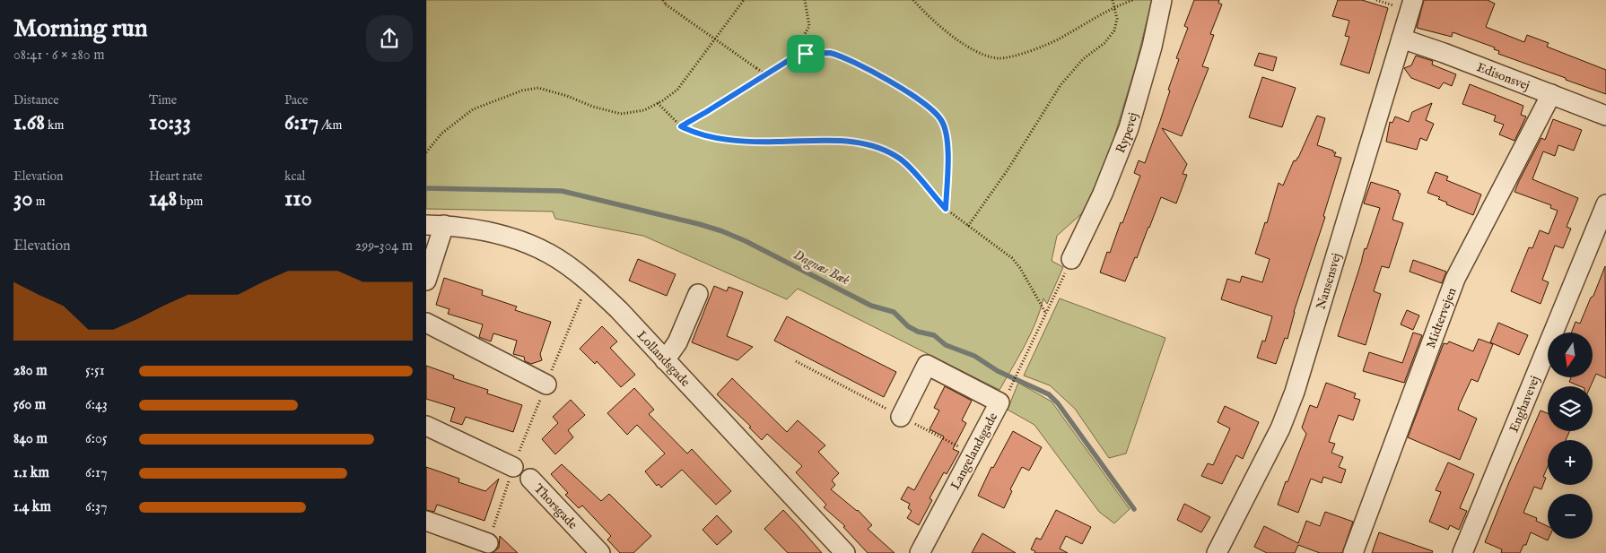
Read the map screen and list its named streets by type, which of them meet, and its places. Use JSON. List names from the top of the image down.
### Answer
{
  "streets": {
    "street": [
      "Edisonsvej",
      "Rypevej",
      "Nansensvej",
      "Midtervejen",
      "Lollandsgade",
      "Enghavevej",
      "Langelandsgade",
      "Thorsgade"
    ]
  },
  "crossings": [
    ["Edisonsvej", "Nansensvej"],
    ["Edisonsvej", "Midtervejen"]
  ],
  "water": ["Dagnæs Bæk"],
  "north": "bottom",
  "page": {
    "heading": ["Morning run", "08:41 · 6 × 280 m"],
    "stats": [
      ["Distance", "1.68 km"],
      ["Time", "10:33"],
      ["Pace", "6:17 /km"],
      ["Elevation", "30 m"],
      ["Heart rate", "148 bpm"],
      ["kcal", "110"]
    ],
    "chart": ["Elevation", "299–304 m"],
    "map_buttons": ["+", "−"],
    "list": [
      {
        "name": "280 m",
        "note": "5:51"
      },
      {
        "name": "560 m",
        "note": "6:43"
      },
      {
        "name": "840 m",
        "note": "6:05"
      },
      {
        "name": "1.1 km",
        "note": "6:17"
      },
      {
        "name": "1.4 km",
        "note": "6:37"
      }
    ]
  }
}
